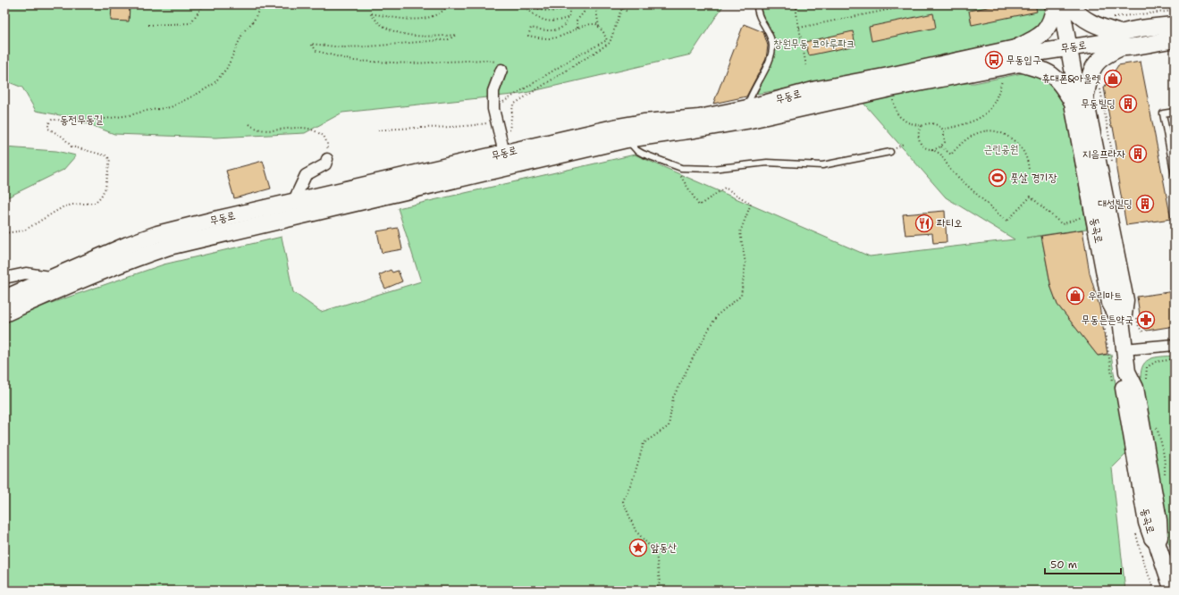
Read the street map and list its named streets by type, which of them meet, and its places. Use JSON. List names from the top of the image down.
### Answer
{
  "streets": {
    "main road": ["무동로", "동곡로"],
    "path": ["동전무동길"]
  },
  "crossings": [
    ["무동로", "동곡로"]
  ],
  "parks": ["창원무동 코아루파크", "근린공원"],
  "places": {
    "bus stop": ["무동입구"],
    "shop": ["휴대폰&아울렛", "우리마트"],
    "building": ["무동빌딩", "지음프라자", "대성빌딩"],
    "sports": ["풋살 경기장"],
    "restaurant": ["파티오"],
    "pharmacy": ["무동튼튼약국"],
    "place": ["앞동산"]
  },
  "scale_bar": "50 m"
}
